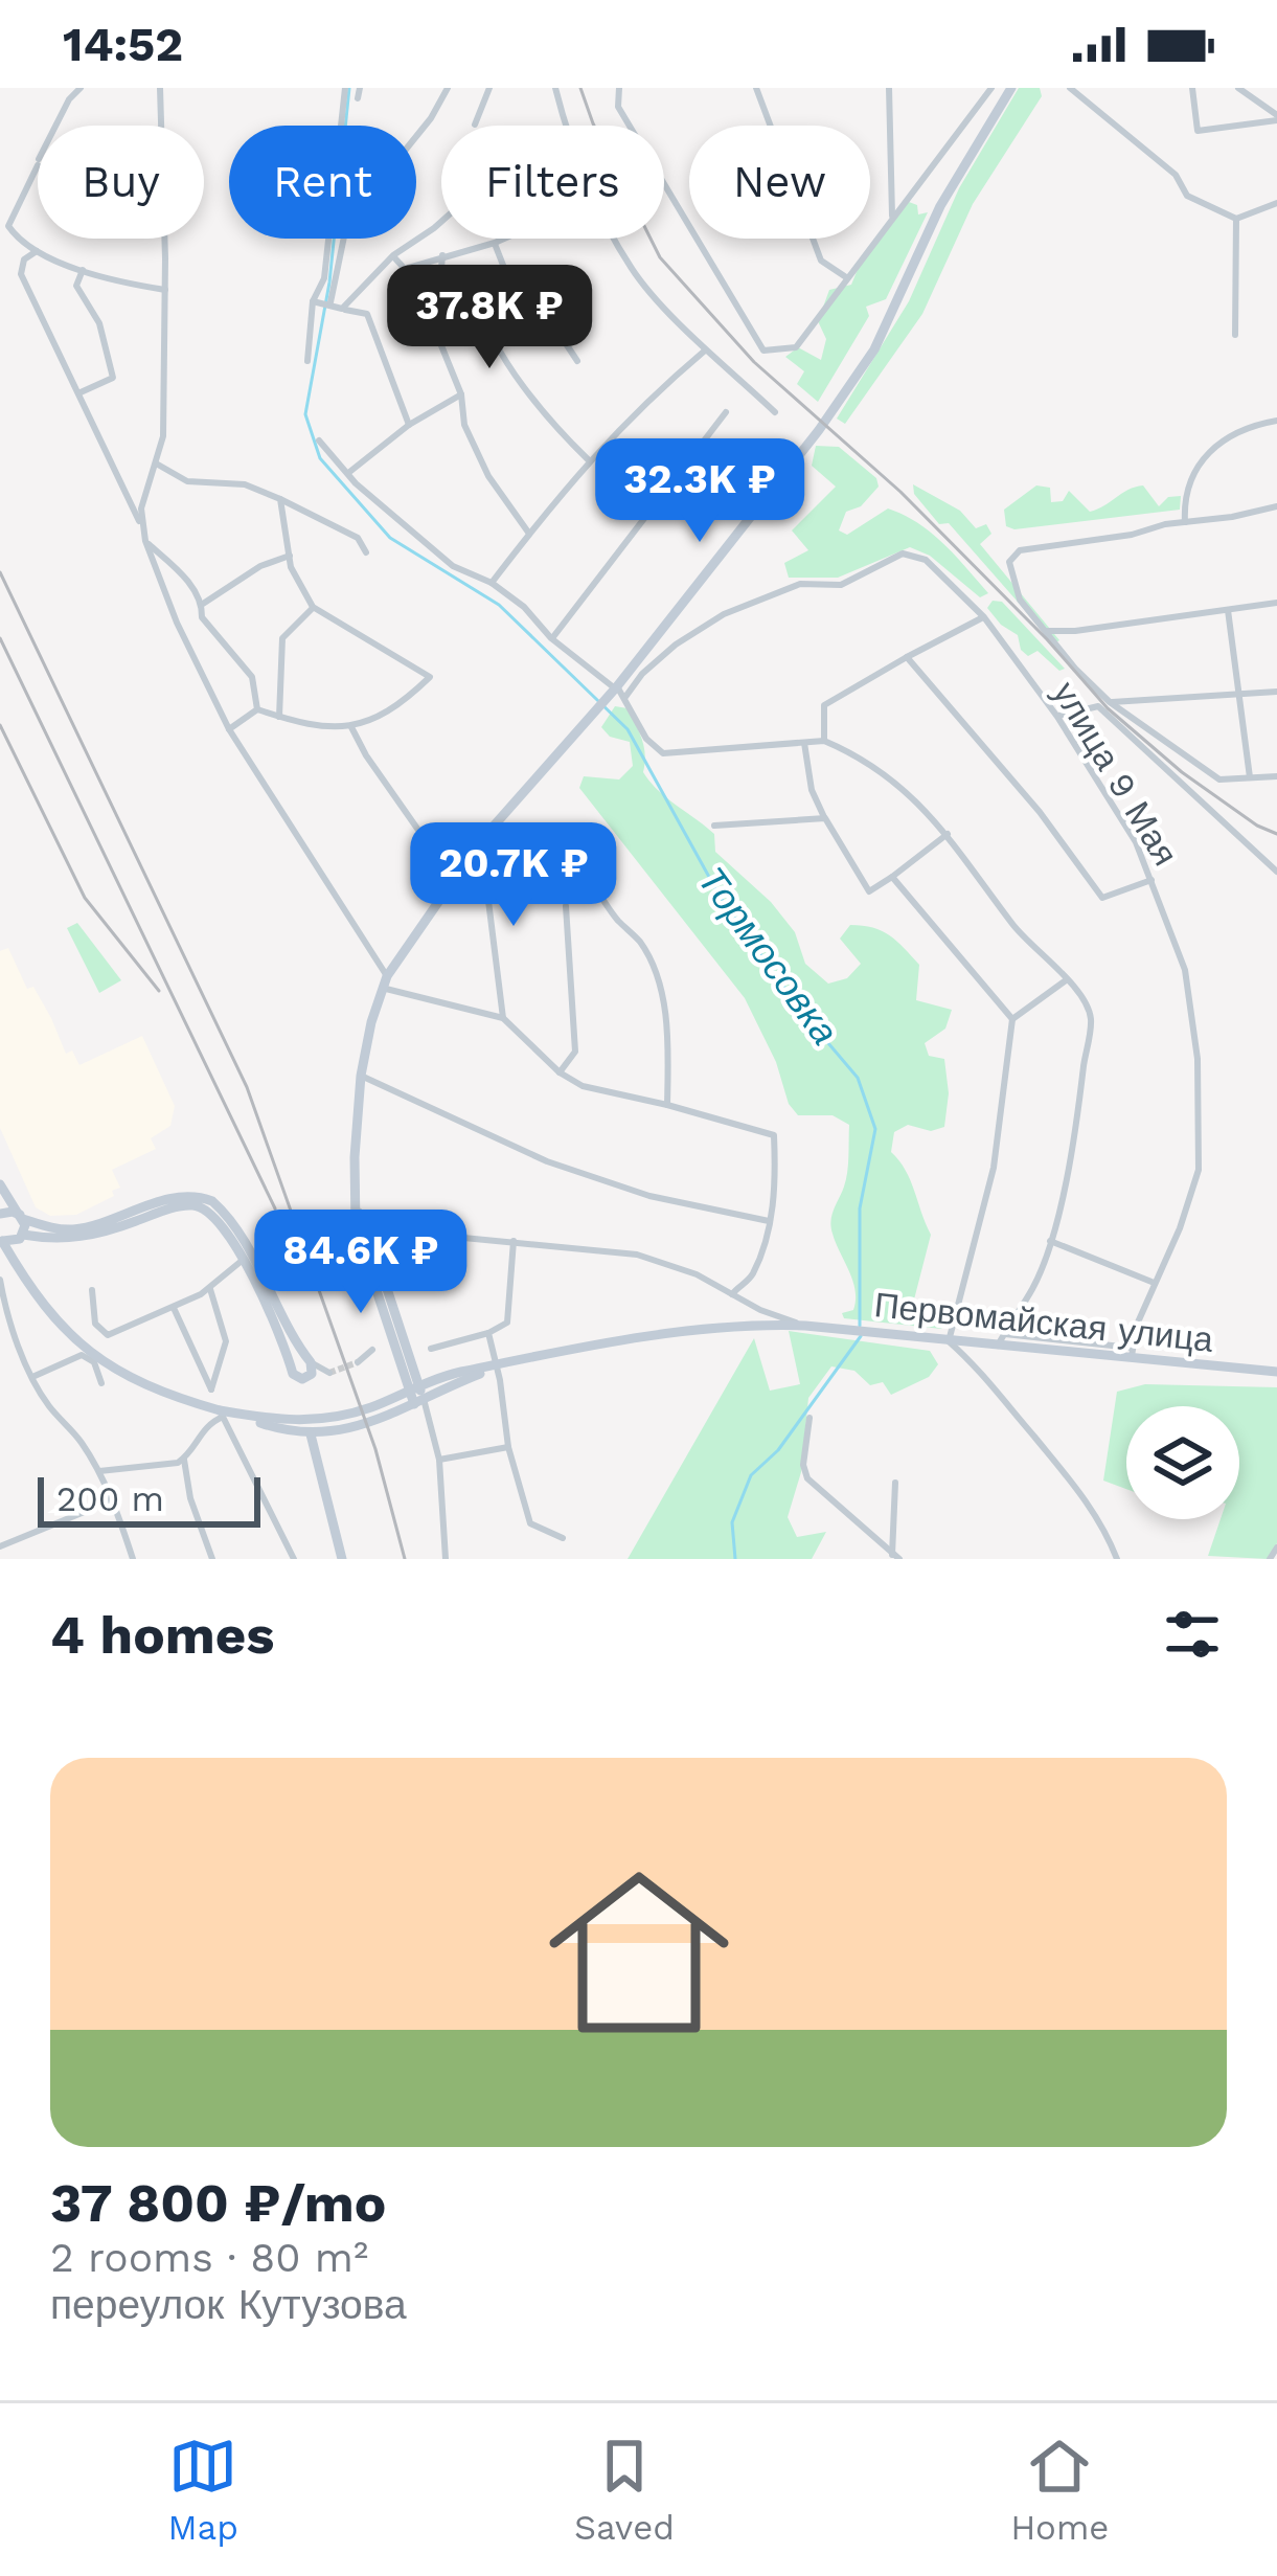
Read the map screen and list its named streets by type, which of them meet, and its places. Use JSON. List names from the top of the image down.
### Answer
{
  "streets": {
    "main road": ["Первомайская улица"],
    "street": ["улица 9 Мая"]
  },
  "crossings": [
    ["улица 9 Мая", "Первомайская улица"]
  ],
  "water": ["Тормосовка"],
  "scale_bar": "200 m",
  "page": {
    "status": "14:52",
    "chip": [
      "Buy",
      "Rent",
      "Filters",
      "New"
    ],
    "price": [
      "37.8K ₽",
      "32.3K ₽",
      "20.7K ₽",
      "84.6K ₽"
    ],
    "scale": "200 m",
    "heading": "4 homes",
    "list": [
      {
        "name": "37 800 ₽/mo",
        "note": "2 rooms · 80 m² · переулок Кутузова"
      }
    ],
    "tabs": ["Map", "Saved", "Home"]
  }
}
